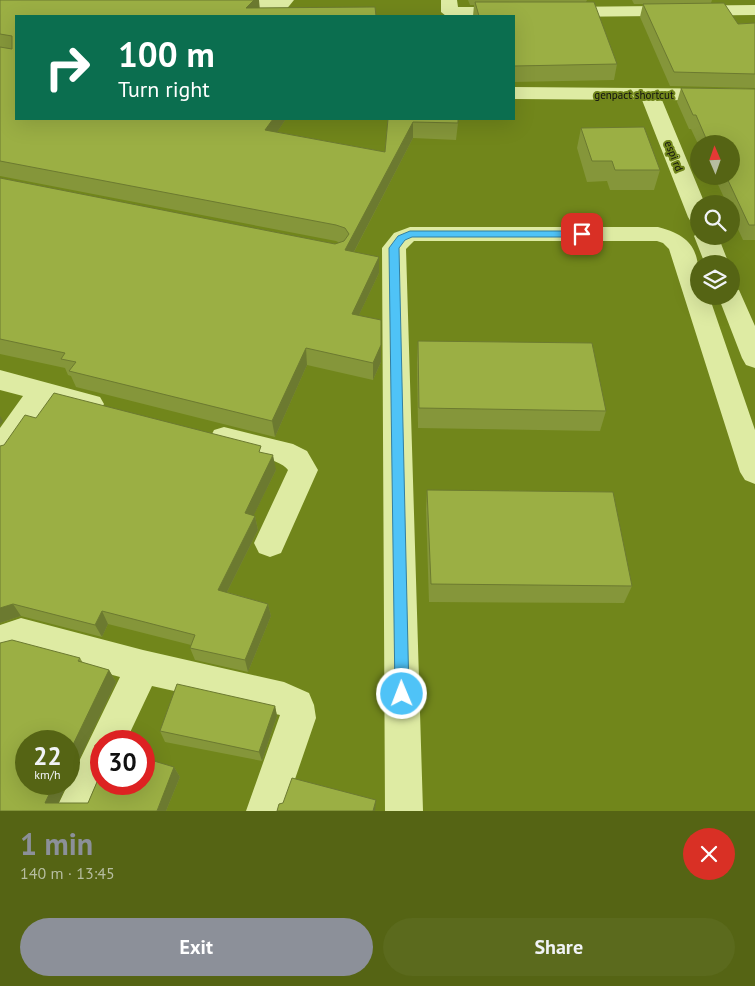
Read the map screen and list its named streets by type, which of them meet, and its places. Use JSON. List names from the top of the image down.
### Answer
{
  "streets": {
    "street": ["genpact shortcut", "espi rd"]
  },
  "crossings": [
    ["genpact shortcut", "espi rd"]
  ],
  "north": "top",
  "page": {
    "turn": ["100 m", "Turn right"],
    "speed": "22 km/h",
    "limit": "30",
    "heading": ["1 min", "140 m · 13:45"],
    "buttons": ["Exit", "Share"]
  }
}
